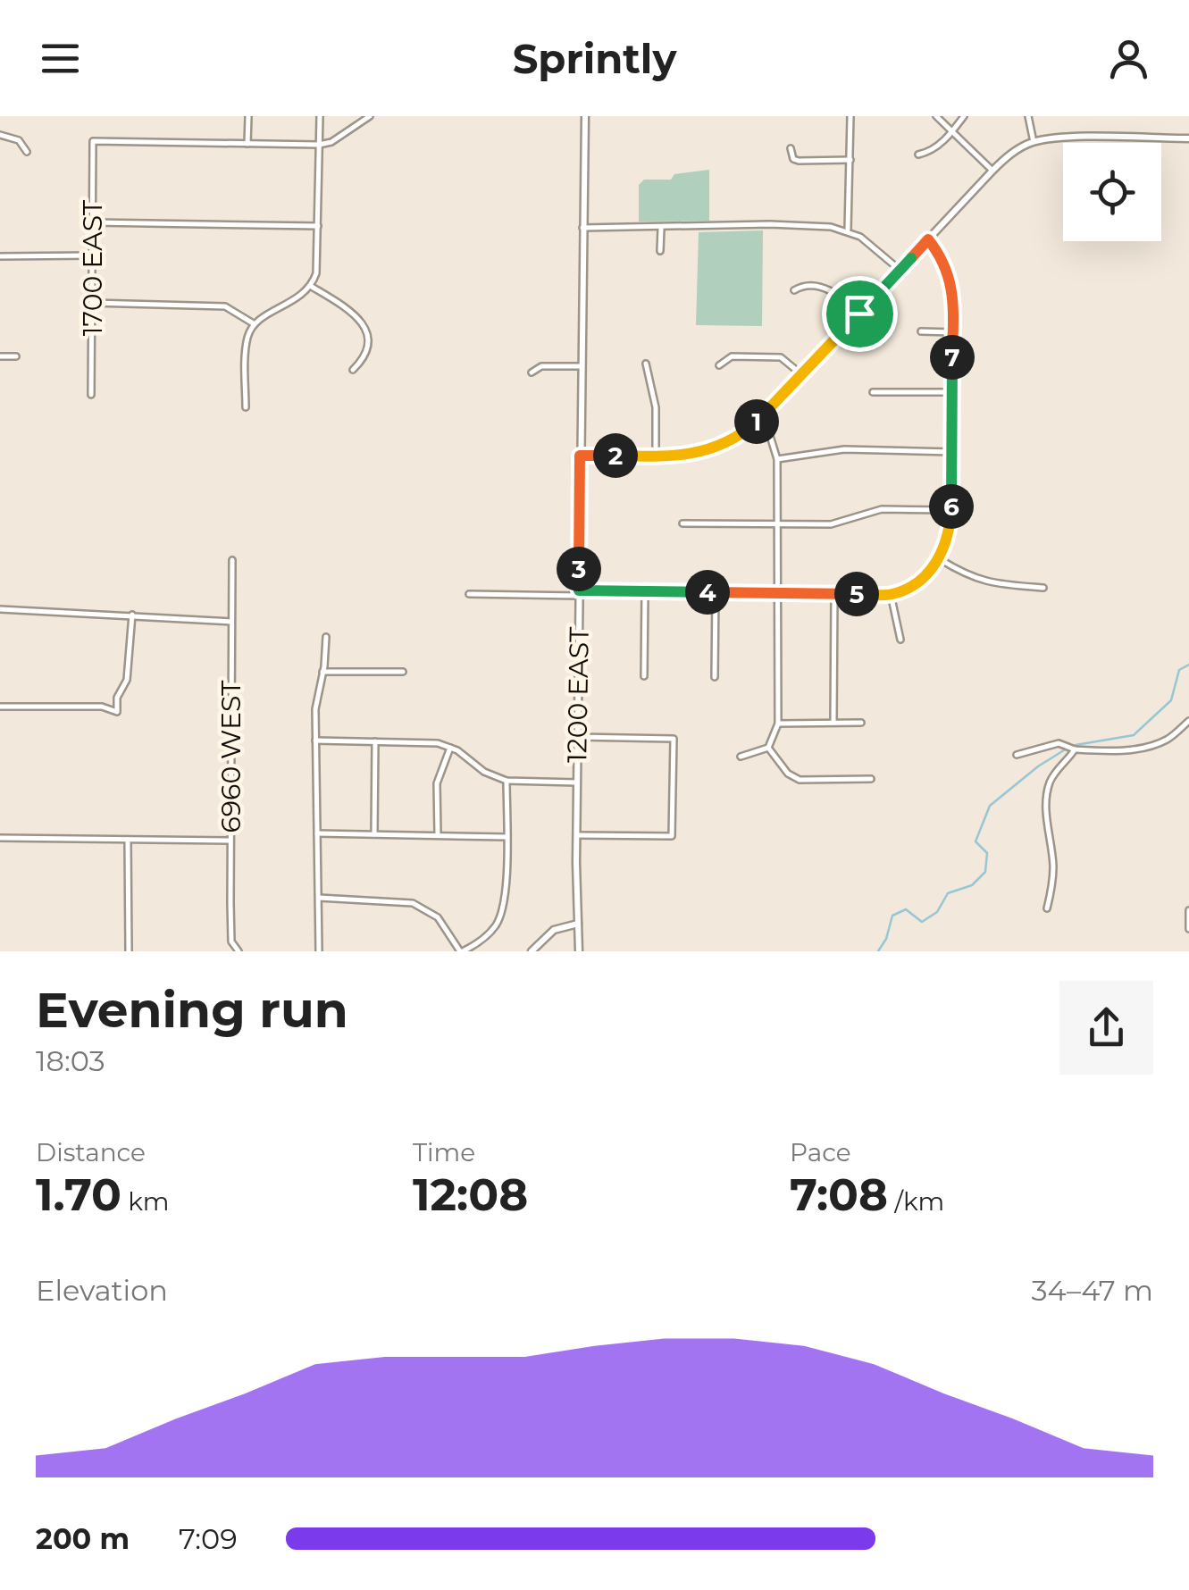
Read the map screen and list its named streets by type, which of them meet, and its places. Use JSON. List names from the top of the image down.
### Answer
{
  "streets": {
    "main road": ["1200 EAST"],
    "street": ["1700 EAST", "6960 WEST"]
  },
  "page": {
    "header": "Sprintly",
    "pins": [
      "7",
      "1",
      "2",
      "6",
      "3",
      "4",
      "5"
    ],
    "heading": ["Evening run", "18:03"],
    "stats": [
      ["Distance", "1.70 km"],
      ["Time", "12:08"],
      ["Pace", "7:08 /km"]
    ],
    "chart": ["Elevation", "34–47 m"],
    "list": [
      {
        "name": "200 m",
        "note": "7:09"
      }
    ]
  }
}
